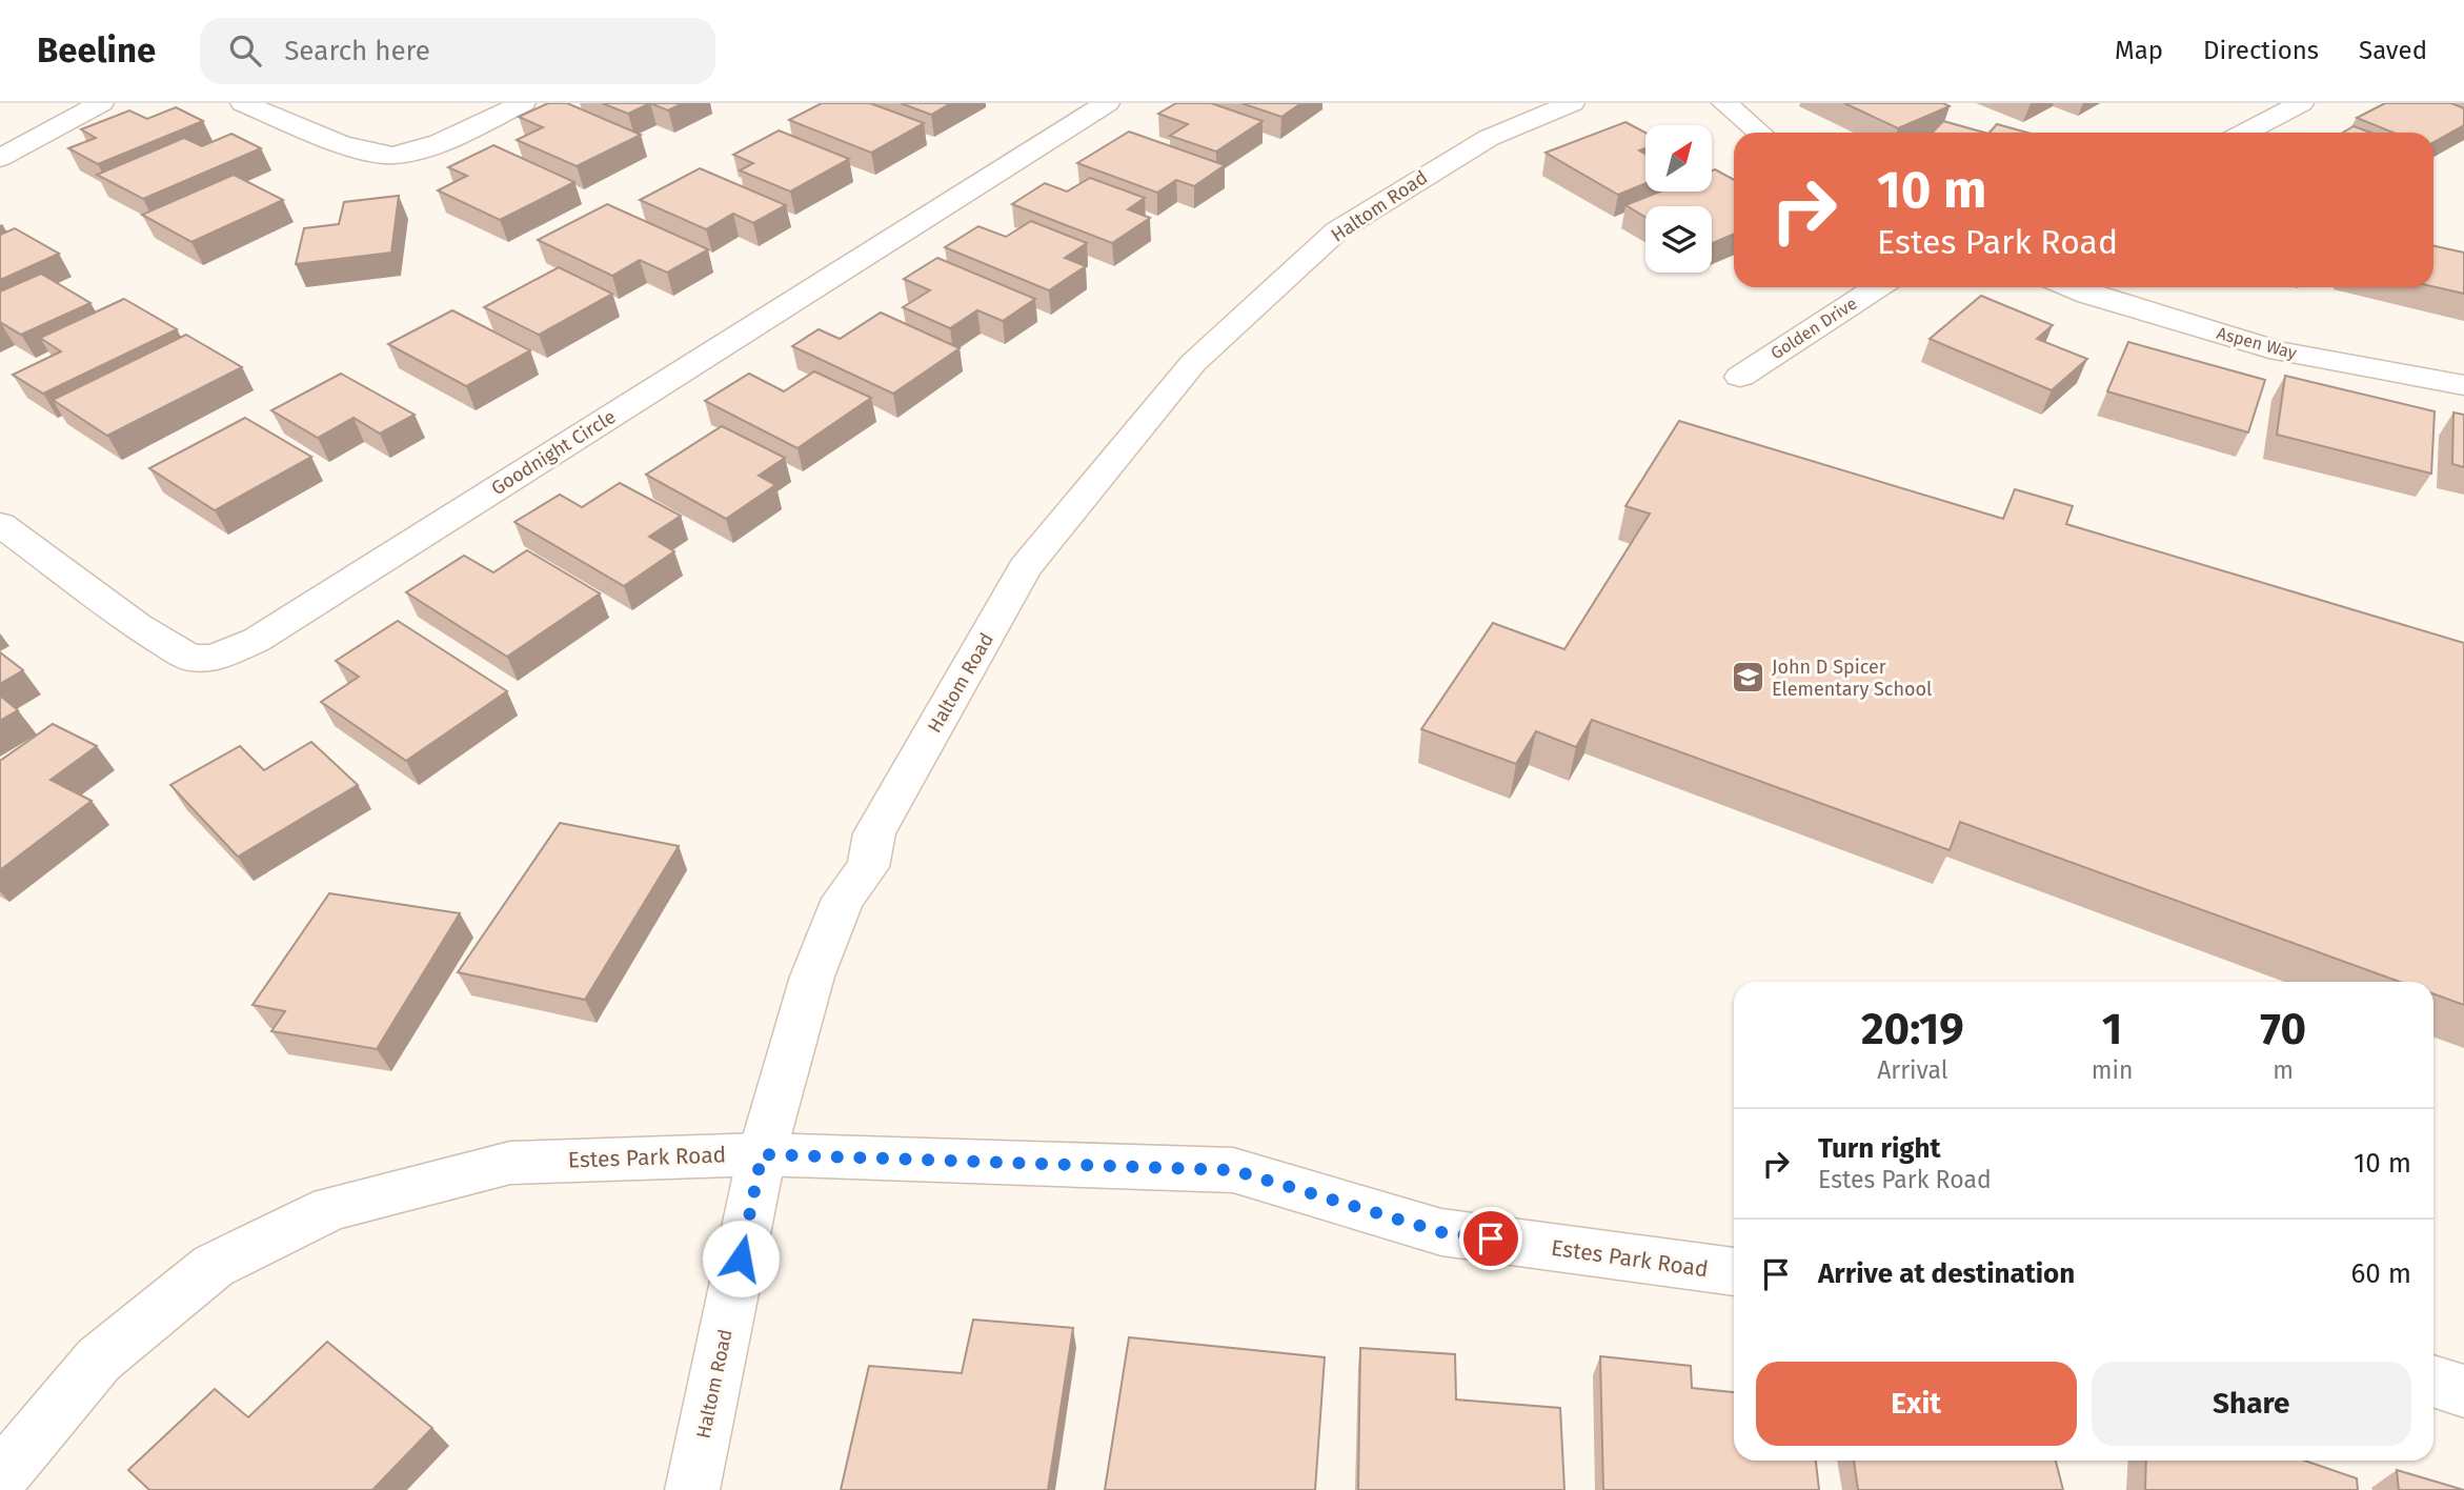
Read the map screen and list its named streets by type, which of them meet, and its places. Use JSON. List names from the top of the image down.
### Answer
{
  "streets": {
    "street": [
      "Haltom Road",
      "Golden Drive",
      "Aspen Way",
      "Goodnight Circle",
      "Estes Park Road"
    ]
  },
  "crossings": [
    ["Haltom Road", "Estes Park Road"]
  ],
  "places": {
    "school or university": ["John D Spicer Elementary School"]
  },
  "north": "top right",
  "page": {
    "header": "Beeline",
    "search": "Search here",
    "nav": ["Map", "Directions", "Saved"],
    "turn": ["10 m", "Estes Park Road"],
    "eta": [
      "20:19",
      "Arrival",
      "1",
      "min",
      "70",
      "m"
    ],
    "list": [
      {
        "name": "Turn right",
        "note": "Estes Park Road",
        "value": "10 m"
      },
      {
        "name": "Arrive at destination",
        "value": "60 m"
      }
    ],
    "buttons": ["Exit", "Share"]
  }
}
